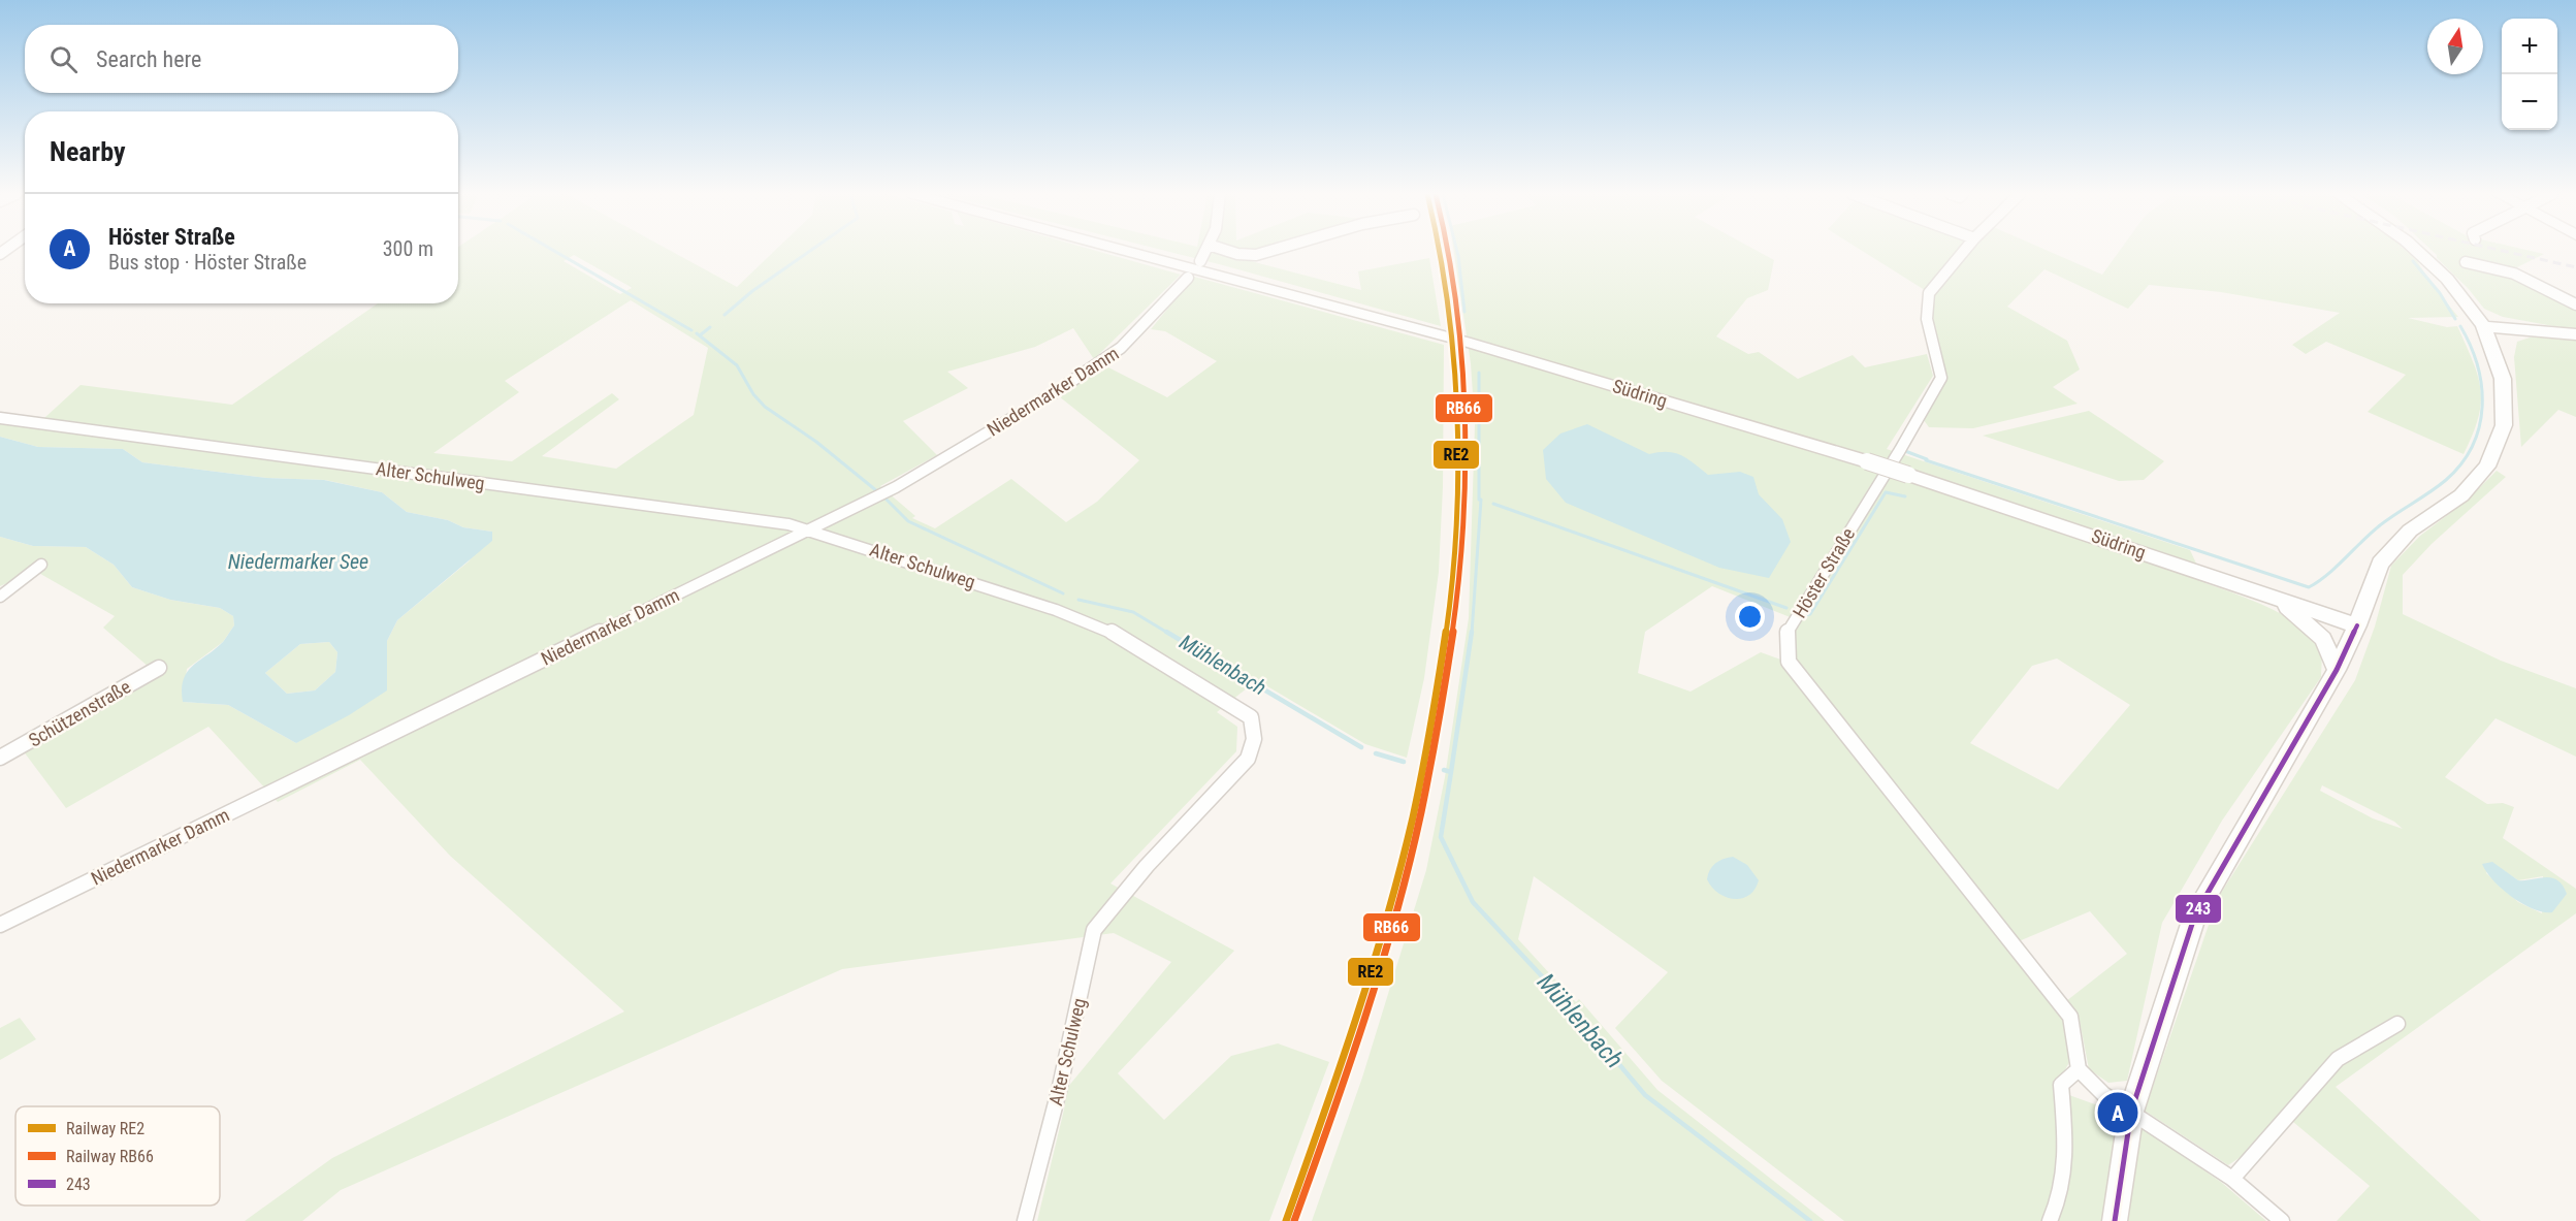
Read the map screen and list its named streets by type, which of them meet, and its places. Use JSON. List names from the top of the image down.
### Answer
{
  "streets": {
    "main road": ["Südring"],
    "street": [
      "Niedermarker Damm",
      "Alter Schulweg",
      "Höster Straße",
      "Schützenstraße"
    ]
  },
  "crossings": [
    ["Niedermarker Damm", "Alter Schulweg"]
  ],
  "water": ["Niedermarker See", "Mühlenbach"],
  "lines": ["rail line RE2", "rail line RB66", "transit line 243"],
  "legend": ["Railway RE2", "Railway RB66", "243"],
  "north": "top",
  "page": {
    "map_buttons": ["+", "−"],
    "search": "Search here",
    "heading": "Nearby",
    "list": [
      {
        "mark": "A",
        "name": "Höster Straße",
        "note": "Bus stop · Höster Straße",
        "value": "300 m"
      }
    ],
    "pins": "A"
  }
}
